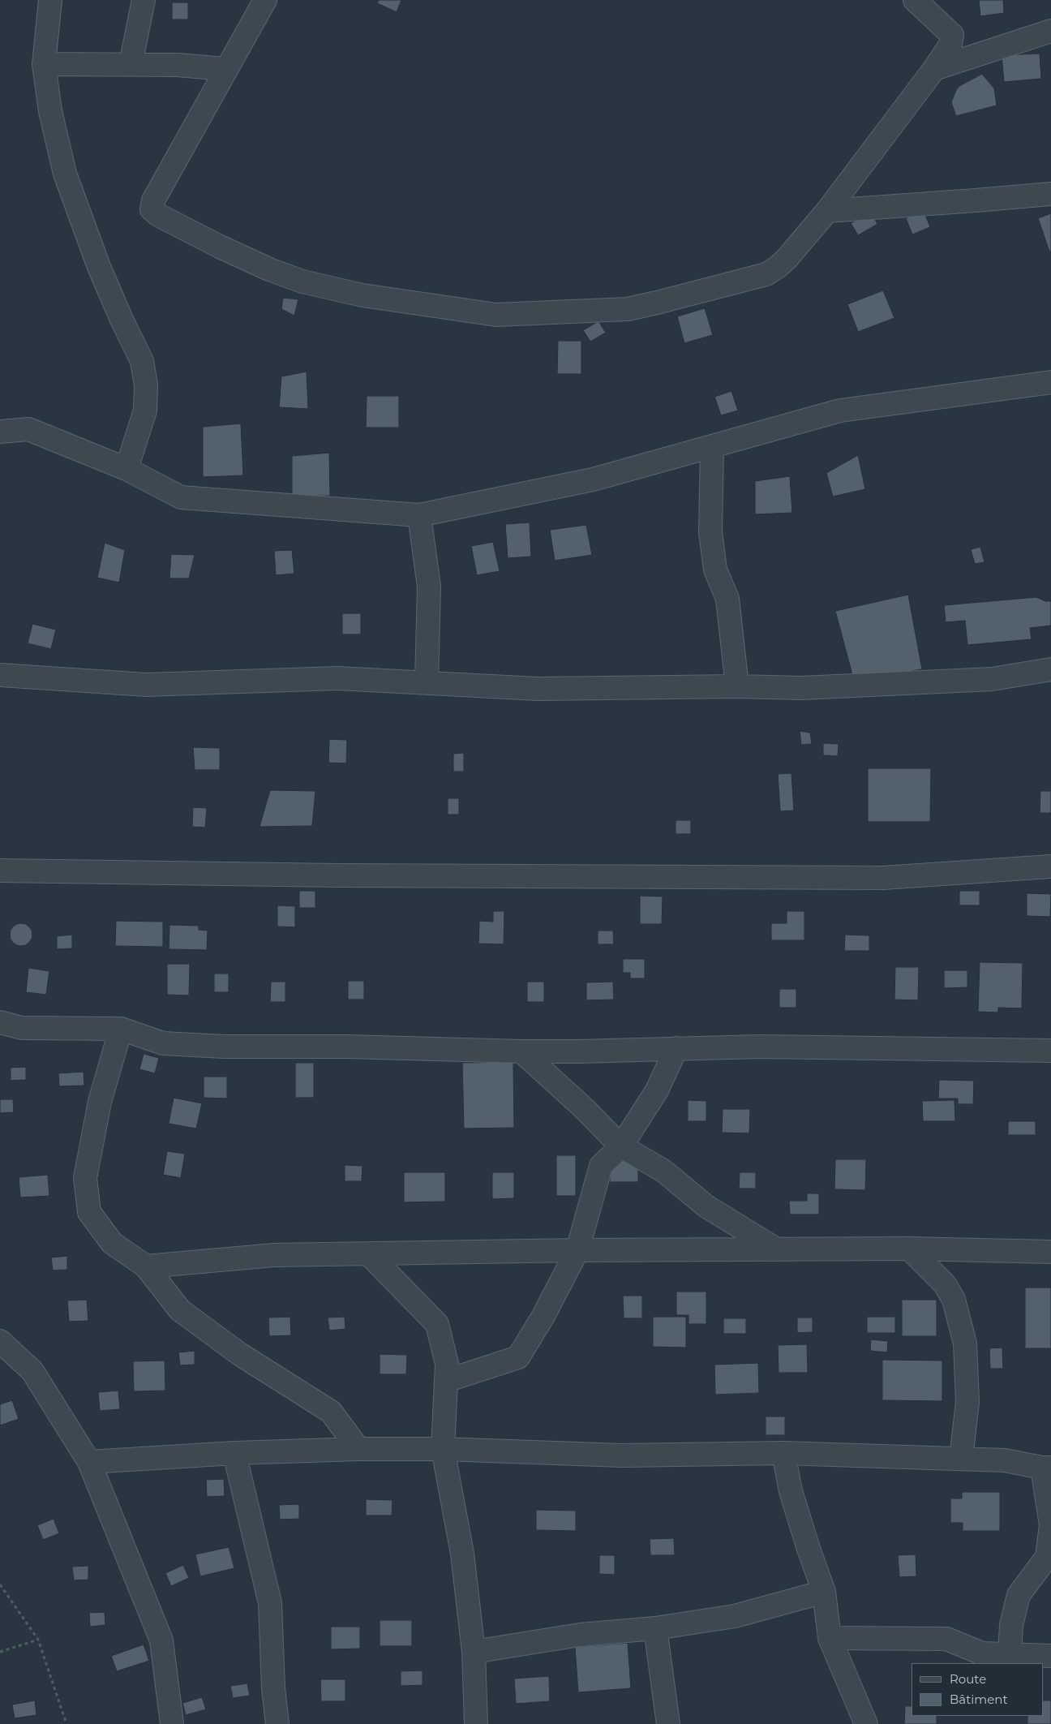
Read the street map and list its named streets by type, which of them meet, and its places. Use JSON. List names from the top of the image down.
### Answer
{
  "legend": ["Route", "Bâtiment"]
}
